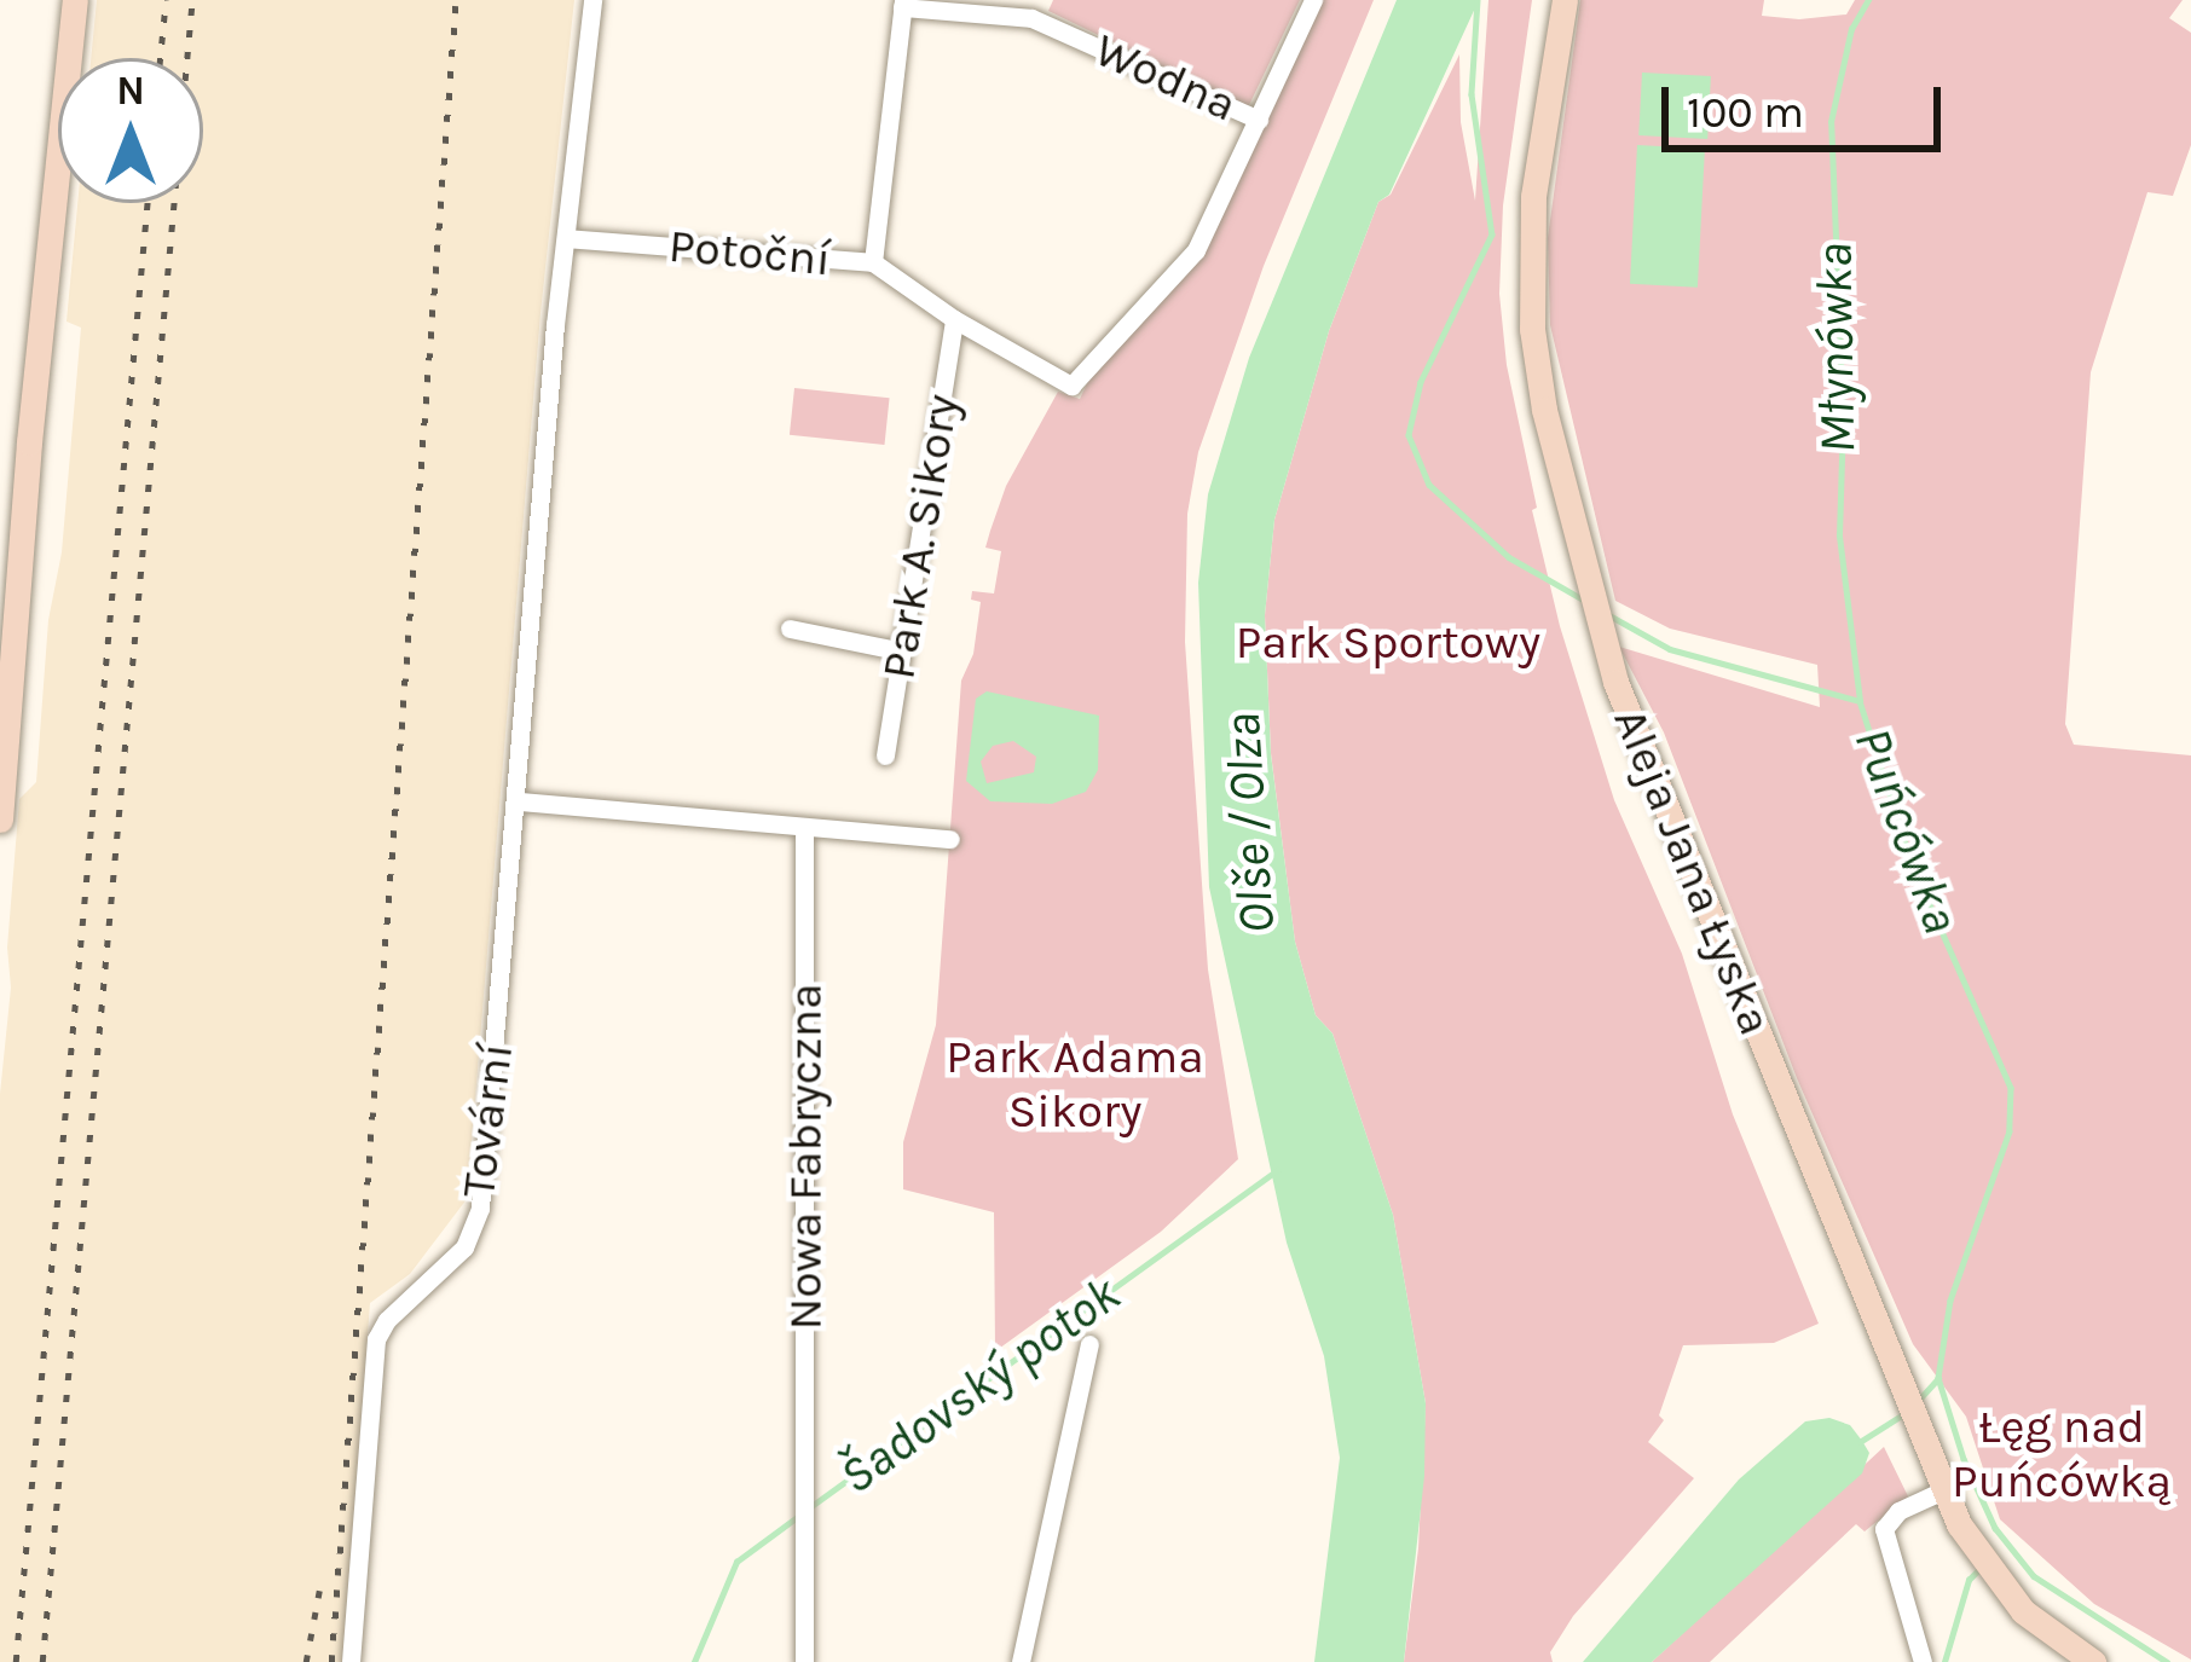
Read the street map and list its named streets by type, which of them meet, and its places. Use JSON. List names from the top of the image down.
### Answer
{
  "streets": {
    "street": [
      "Wodna",
      "Potoční",
      "Park A. Sikory",
      "Aleja Jana Łyska",
      "Tovární",
      "Nowa Fabryczna"
    ]
  },
  "crossings": [
    ["Wodna", "Potoční"],
    ["Potoční", "Park A. Sikory"],
    ["Potoční", "Tovární"]
  ],
  "water": [
    "Młynówka",
    "Olše / Olza",
    "Puńcówka",
    "Šadovský potok"
  ],
  "parks": ["Park Sportowy", "Park Adama Sikory", "Łęg nad Puńcówką"],
  "scale_bar": "100 m",
  "north": "top"
}
